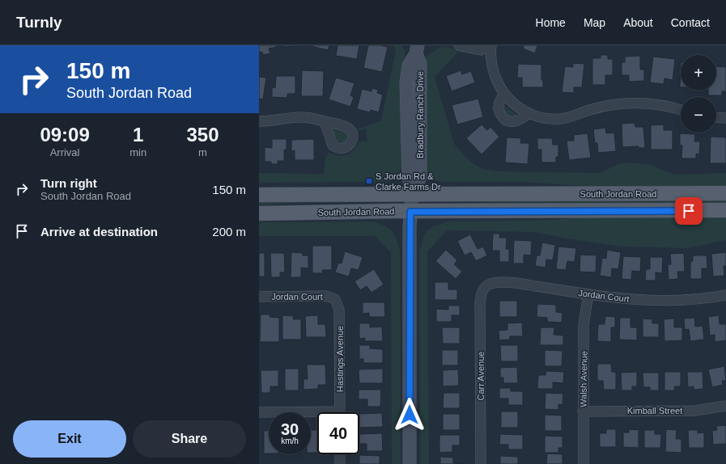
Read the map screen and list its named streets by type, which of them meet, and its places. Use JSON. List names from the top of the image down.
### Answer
{
  "streets": {
    "main road": ["South Jordan Road"],
    "street": [
      "Bradbury Ranch Drive",
      "Jordan Court",
      "Hastings Avenue",
      "Carr Avenue",
      "Walsh Avenue",
      "Kimball Street"
    ]
  },
  "crossings": [
    ["Bradbury Ranch Drive", "South Jordan Road"],
    ["Jordan Court", "Hastings Avenue"],
    ["Jordan Court", "Carr Avenue"],
    ["Jordan Court", "Walsh Avenue"],
    ["Walsh Avenue", "Kimball Street"]
  ],
  "places": {
    "transit": ["S Jordan Rd & Clarke Farms Dr"]
  },
  "page": {
    "header": "Turnly",
    "nav": [
      "Home",
      "Map",
      "About",
      "Contact"
    ],
    "turn": ["150 m", "South Jordan Road"],
    "map_buttons": ["+", "−"],
    "eta": [
      "09:09",
      "Arrival",
      "1",
      "min",
      "350",
      "m"
    ],
    "list": [
      {
        "name": "Turn right",
        "note": "South Jordan Road",
        "value": "150 m"
      },
      {
        "name": "Arrive at destination",
        "value": "200 m"
      }
    ],
    "speed": "30 km/h",
    "limit": "40",
    "buttons": ["Exit", "Share"]
  }
}
